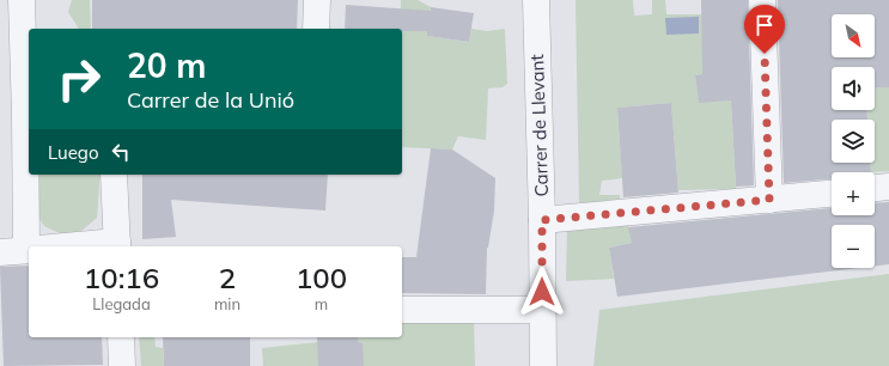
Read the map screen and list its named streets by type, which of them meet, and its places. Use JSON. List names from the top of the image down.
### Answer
{
  "streets": {
    "street": ["Carrer de Llevant"]
  },
  "north": "bottom right",
  "page": {
    "map_buttons": ["+", "−"],
    "turn": ["20 m", "Carrer de la Unió"],
    "then": "Luego",
    "eta": [
      "10:16",
      "Llegada",
      "2",
      "min",
      "100",
      "m"
    ]
  }
}
